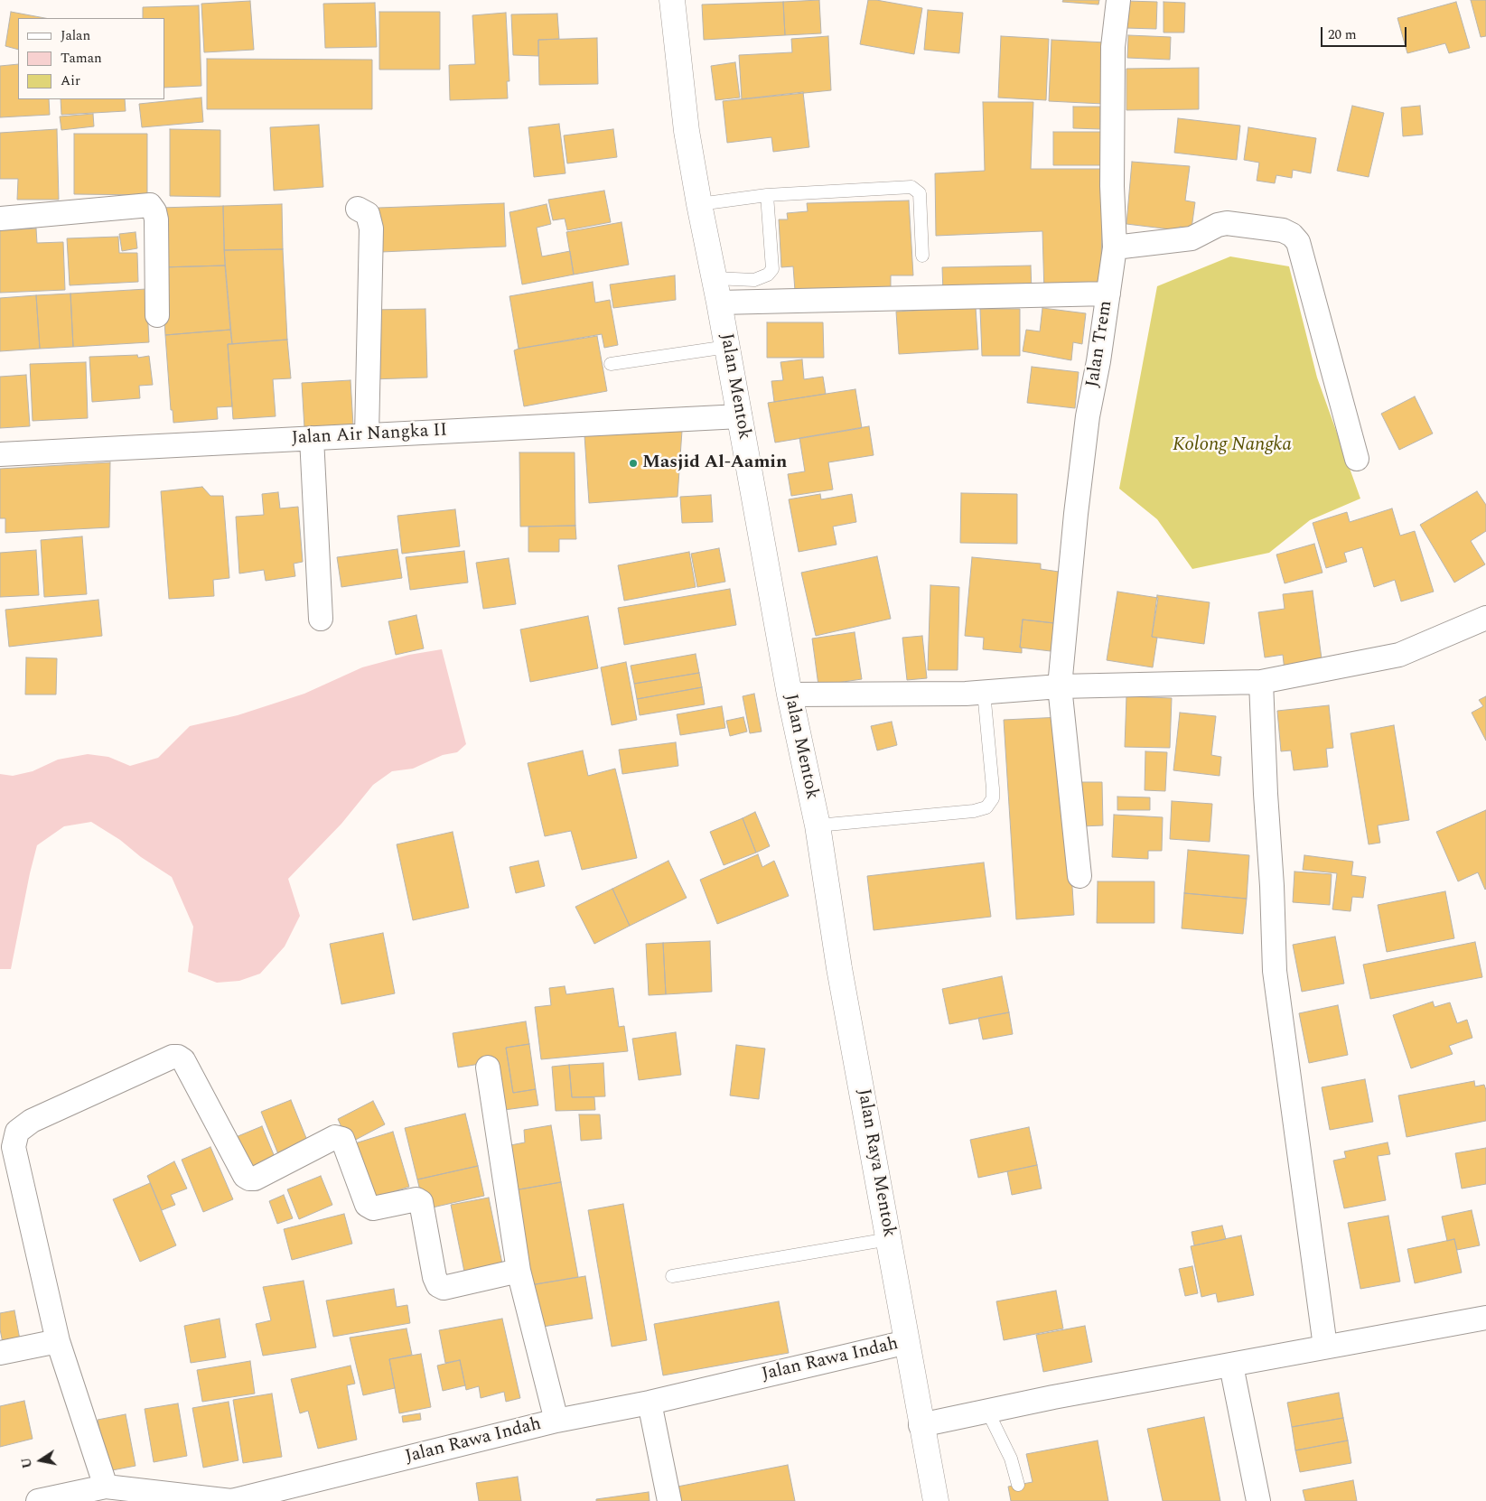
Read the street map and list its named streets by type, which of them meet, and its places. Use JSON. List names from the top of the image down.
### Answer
{
  "streets": {
    "highway": ["Jalan Mentok", "Jalan Raya Mentok"],
    "street": ["Jalan Trem", "Jalan Air Nangka II", "Jalan Rawa Indah"]
  },
  "crossings": [
    ["Jalan Mentok", "Jalan Air Nangka II"],
    ["Jalan Mentok", "Jalan Raya Mentok"],
    ["Jalan Raya Mentok", "Jalan Rawa Indah"]
  ],
  "water": ["Kolong Nangka"],
  "places": ["Masjid Al-Aamin"],
  "legend": ["Jalan", "Taman", "Air"],
  "scale_bar": "20 m",
  "north": "left"
}
